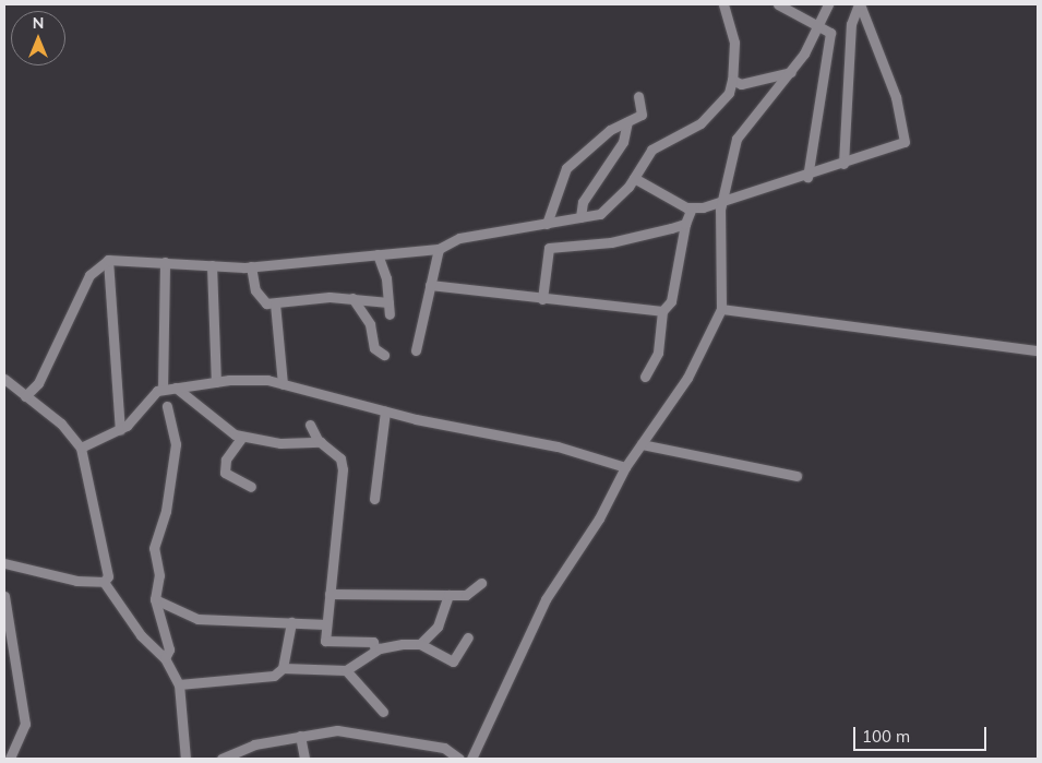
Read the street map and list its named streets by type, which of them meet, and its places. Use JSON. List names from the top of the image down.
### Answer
{
  "scale_bar": "100 m",
  "north": "top"
}
